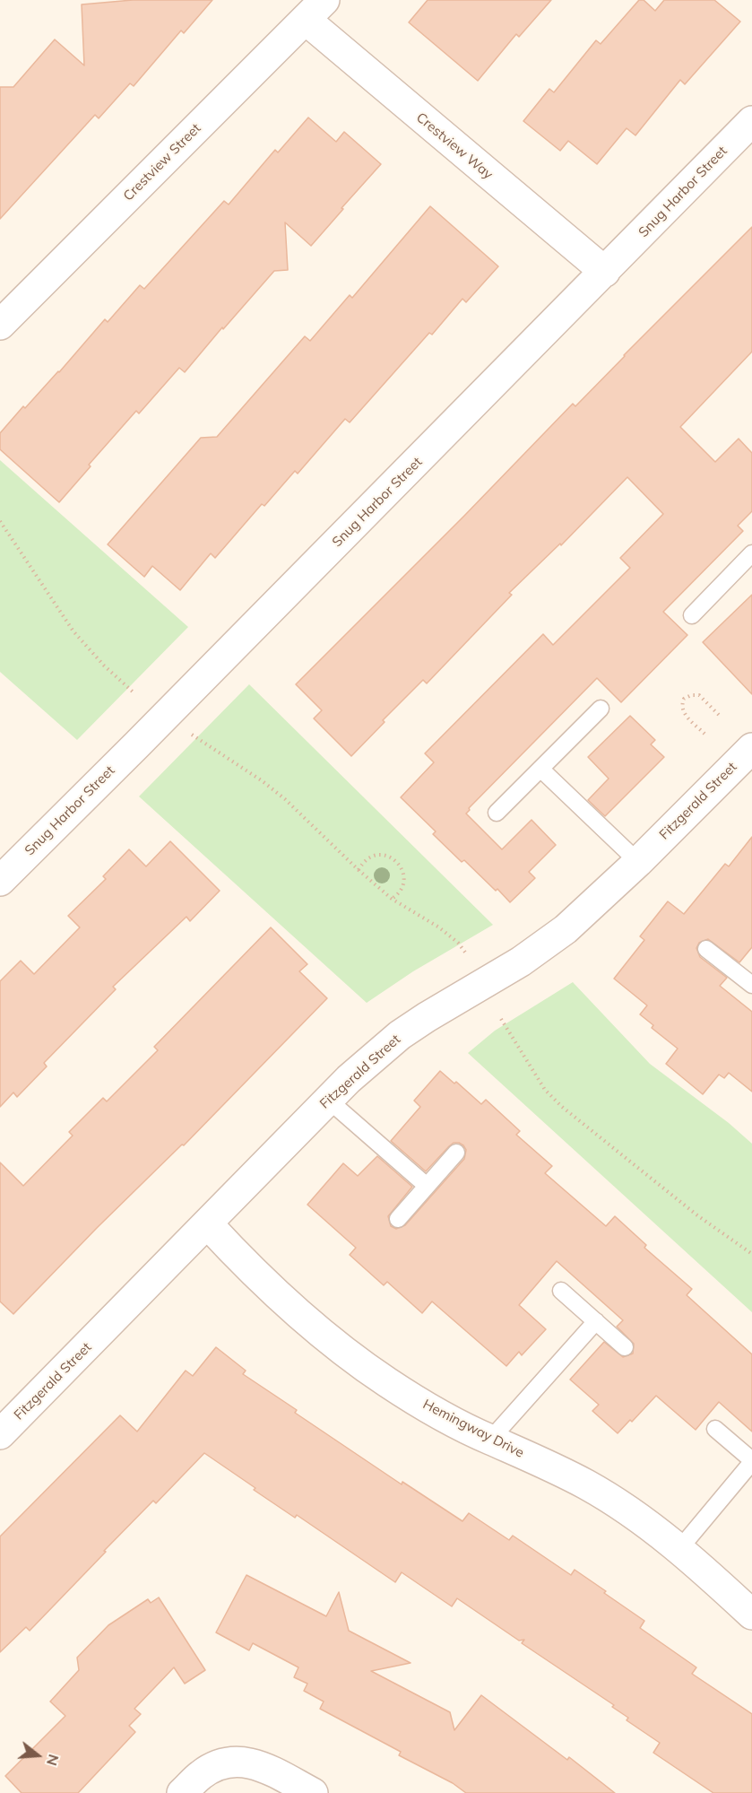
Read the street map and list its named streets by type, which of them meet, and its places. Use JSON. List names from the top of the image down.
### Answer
{
  "streets": {
    "street": [
      "Crestview Way",
      "Crestview Street",
      "Snug Harbor Street",
      "Fitzgerald Street",
      "Hemingway Drive"
    ]
  },
  "crossings": [
    ["Crestview Way", "Crestview Street"],
    ["Crestview Way", "Snug Harbor Street"],
    ["Fitzgerald Street", "Hemingway Drive"]
  ],
  "north": "right"
}
